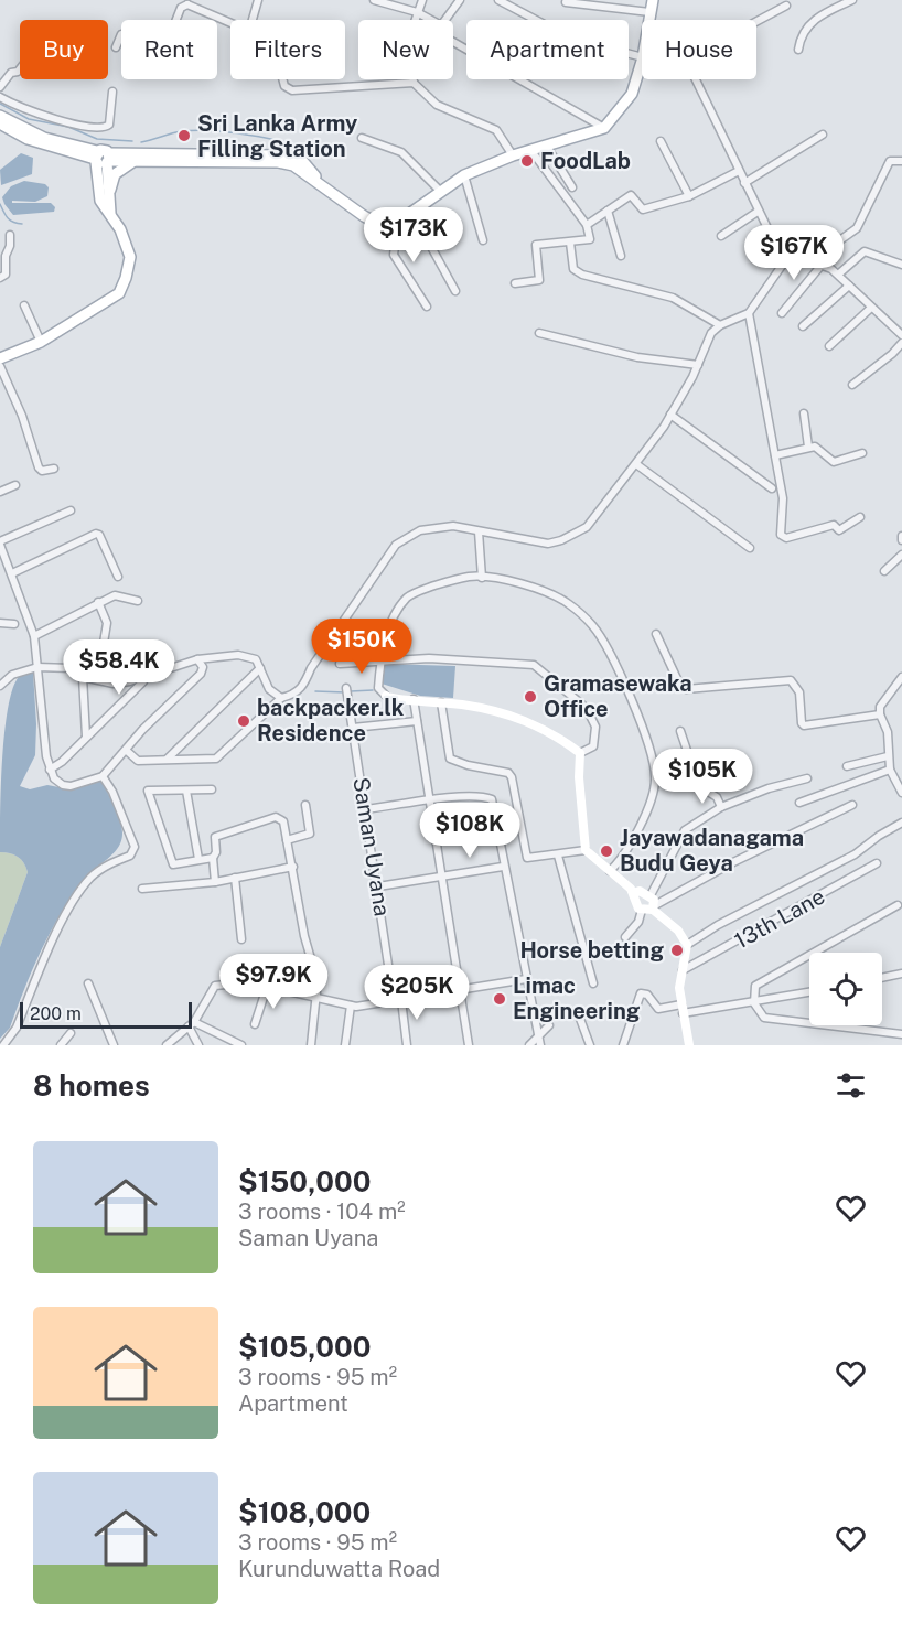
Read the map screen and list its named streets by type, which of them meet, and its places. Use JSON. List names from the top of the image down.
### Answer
{
  "streets": {
    "street": ["Saman Uyana", "13th Lane"]
  },
  "places": [
    "Sri Lanka Army Filling Station",
    "FoodLab",
    "Gramasewaka Office",
    "backpacker.lk Residence",
    "Jayawadanagama Budu Geya",
    "Horse betting",
    "Limac Engineering"
  ],
  "scale_bar": "200 m",
  "page": {
    "chip": [
      "Buy",
      "Rent",
      "Filters",
      "New",
      "Apartment",
      "House"
    ],
    "price": [
      "$173K",
      "$167K",
      "$150K",
      "$58.4K",
      "$105K",
      "$108K",
      "$97.9K",
      "$205K"
    ],
    "scale": "200 m",
    "heading": "8 homes",
    "list": [
      {
        "name": "$150,000",
        "note": "3 rooms · 104 m² · Saman Uyana"
      },
      {
        "name": "$105,000",
        "note": "3 rooms · 95 m² · Apartment"
      },
      {
        "name": "$108,000",
        "note": "3 rooms · 95 m² · Kurunduwatta Road"
      }
    ]
  }
}
